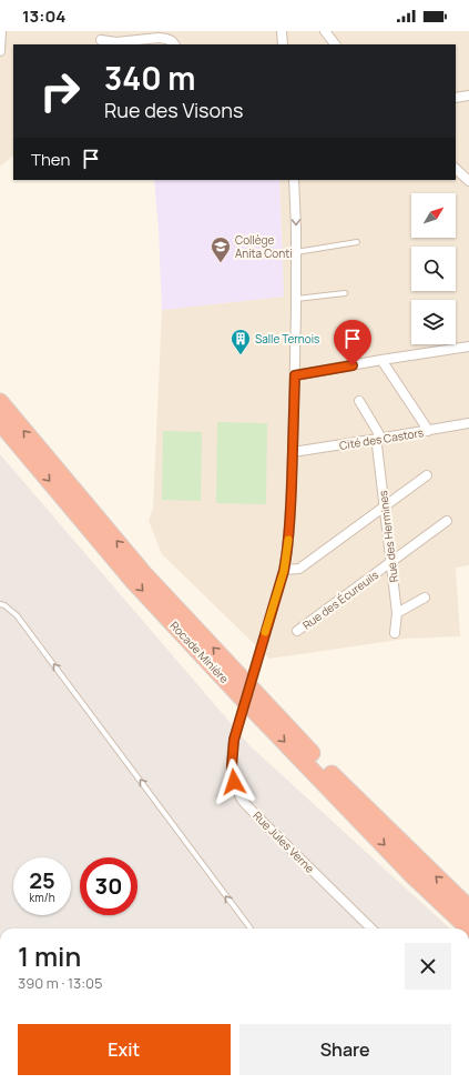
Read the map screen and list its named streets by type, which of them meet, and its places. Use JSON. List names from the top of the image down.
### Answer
{
  "streets": {
    "highway": ["Rocade Minière"],
    "street": [
      "Cité des Castors",
      "Rue des Hermines",
      "Rue des Écureuils",
      "Rue Jules Verne"
    ]
  },
  "crossings": [
    ["Cité des Castors", "Rue des Hermines"],
    ["Cité des Castors", "Rue Jules Verne"],
    ["Rue des Hermines", "Rue des Écureuils"]
  ],
  "places": {
    "school or university": ["Collège Anita Conti"],
    "building": ["Salle Ternois"]
  },
  "north": "top right",
  "page": {
    "status": "13:04",
    "turn": ["340 m", "Rue des Visons"],
    "then": "Then",
    "speed": "25 km/h",
    "limit": "30",
    "heading": ["1 min", "390 m · 13:05"],
    "buttons": ["Exit", "Share"]
  }
}
